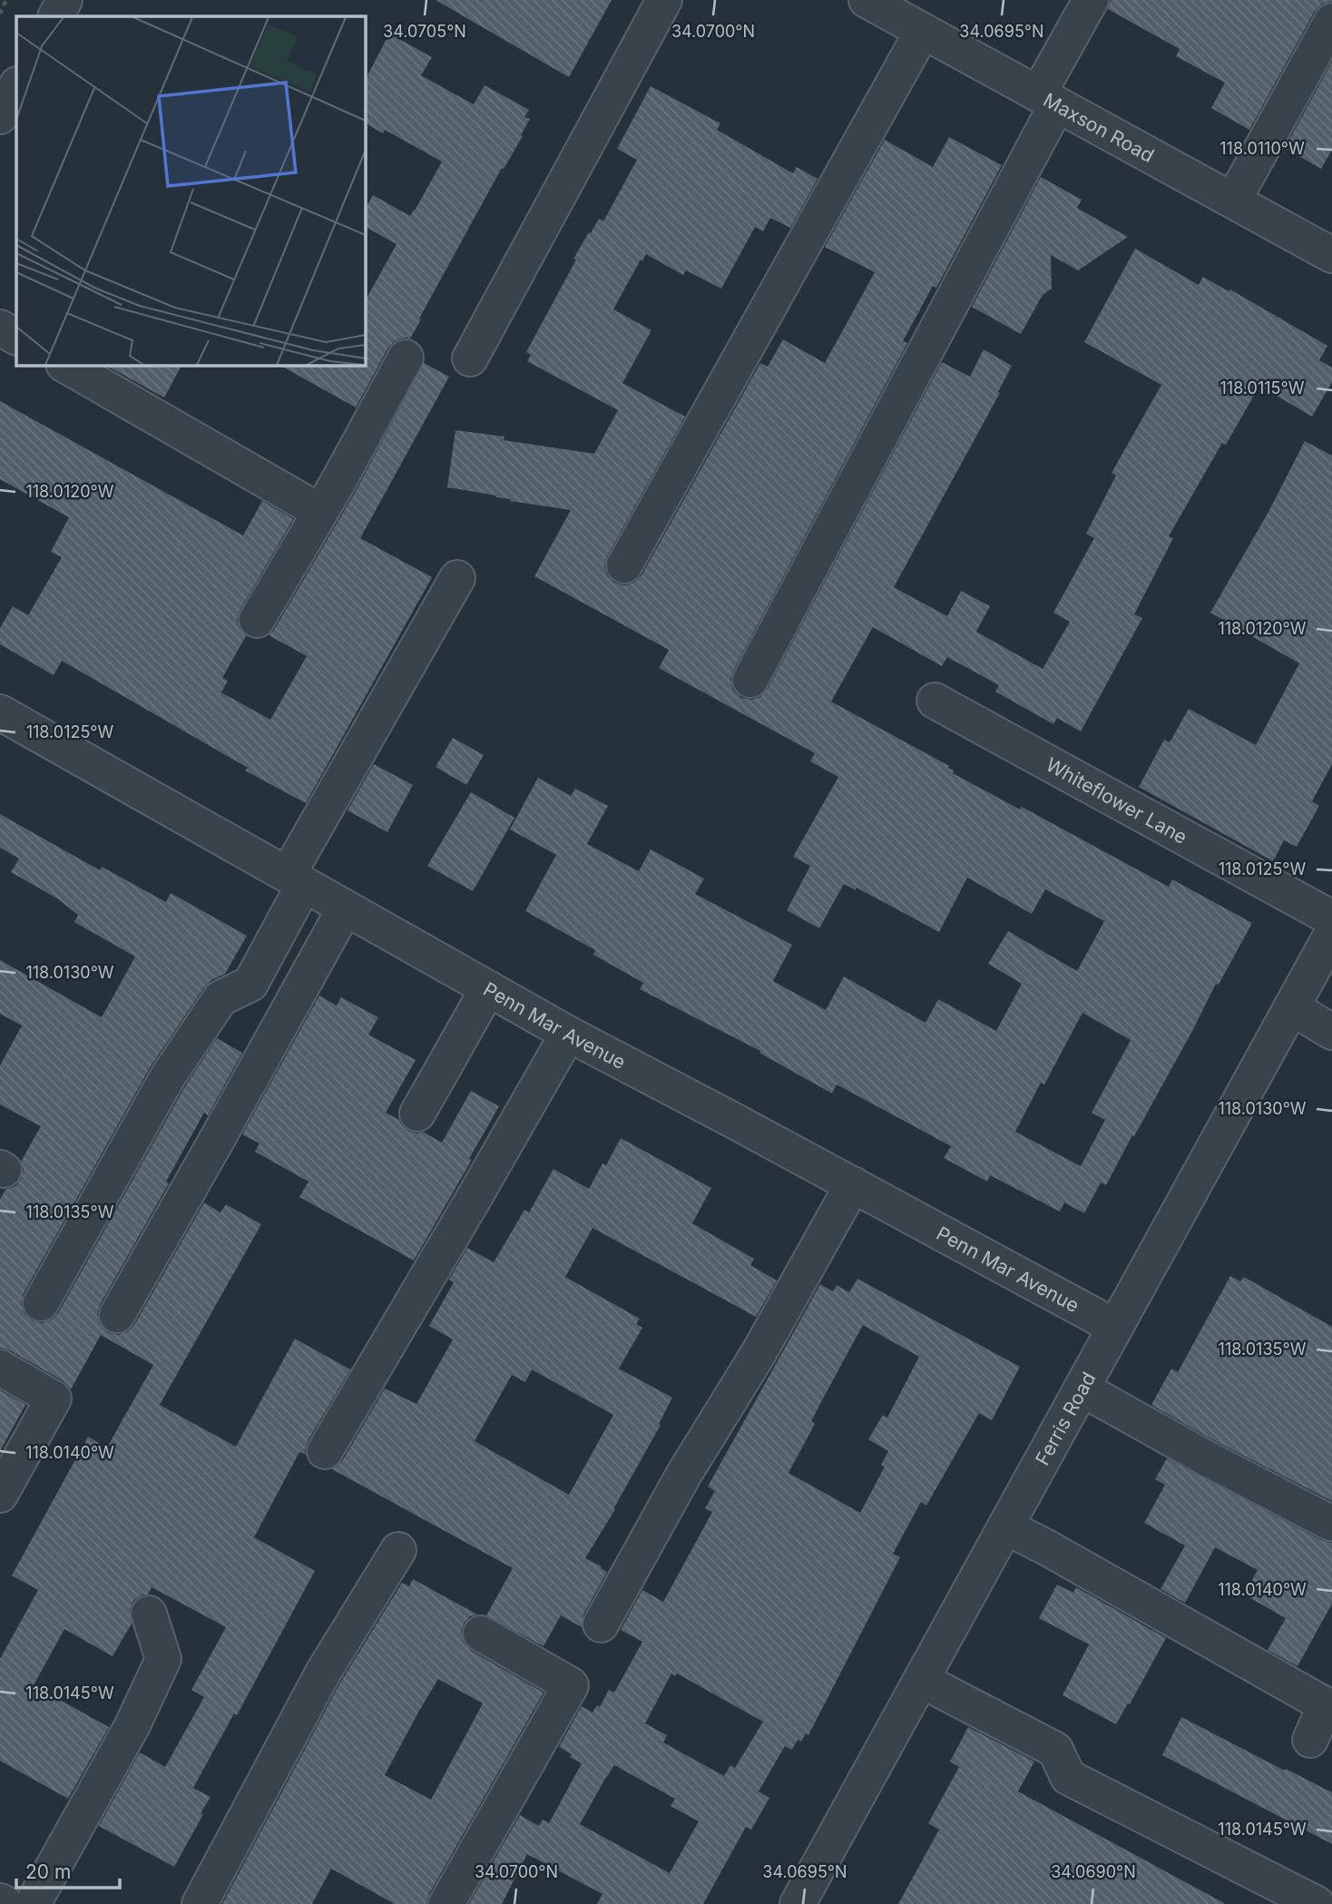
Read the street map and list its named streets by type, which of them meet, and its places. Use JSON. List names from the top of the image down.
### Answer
{
  "streets": {
    "street": [
      "Maxson Road",
      "Whiteflower Lane",
      "Penn Mar Avenue",
      "Ferris Road"
    ]
  },
  "crossings": [
    ["Penn Mar Avenue", "Ferris Road"]
  ],
  "scale_bar": "20 m",
  "coordinates": [
    "34.0705°N",
    "34.0700°N",
    "34.0695°N",
    "118.0110°W",
    "118.0115°W",
    "118.0120°W",
    "118.0125°W",
    "118.0130°W",
    "118.0135°W",
    "118.0140°W",
    "118.0145°W",
    "34.0690°N"
  ]
}
